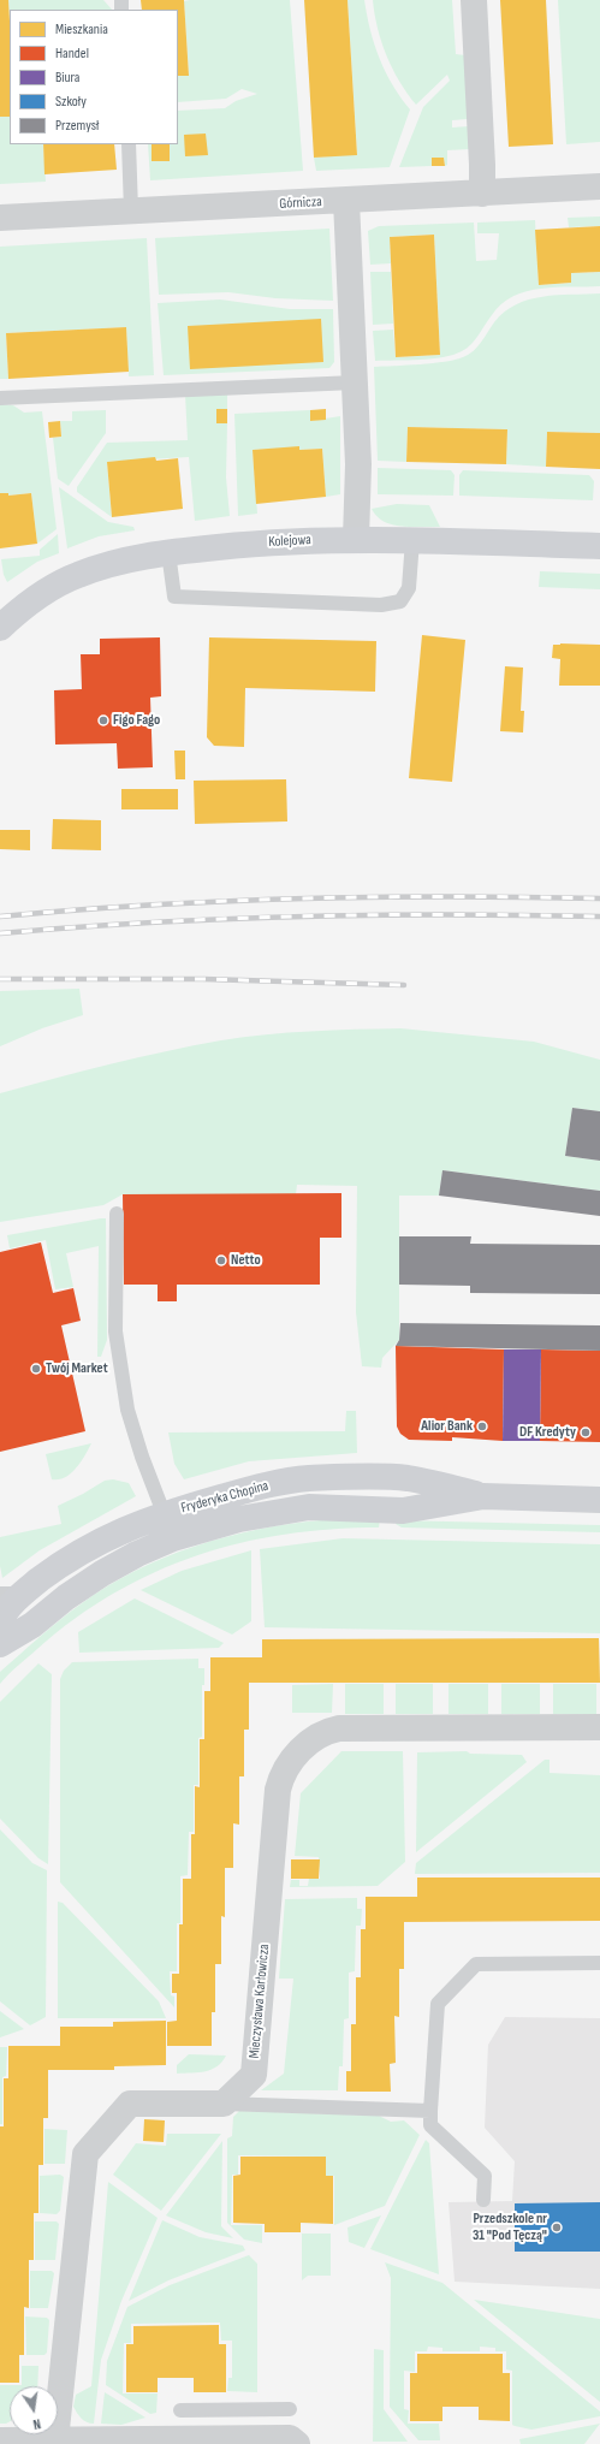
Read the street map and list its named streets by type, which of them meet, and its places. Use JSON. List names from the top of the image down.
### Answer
{
  "streets": {
    "street": [
      "Górnicza",
      "Kolejowa",
      "Fryderyka Chopina",
      "Mieczysława Karłowicza"
    ]
  },
  "places": [
    "Figo Fago",
    "Netto",
    "Twój Market",
    "Alior Bank",
    "DF Kredyty",
    "Przedszkole nr 31 \"Pod Tęczą\""
  ],
  "legend": [
    "Mieszkania",
    "Handel",
    "Biura",
    "Szkoły",
    "Przemysł"
  ],
  "north": "bottom"
}
